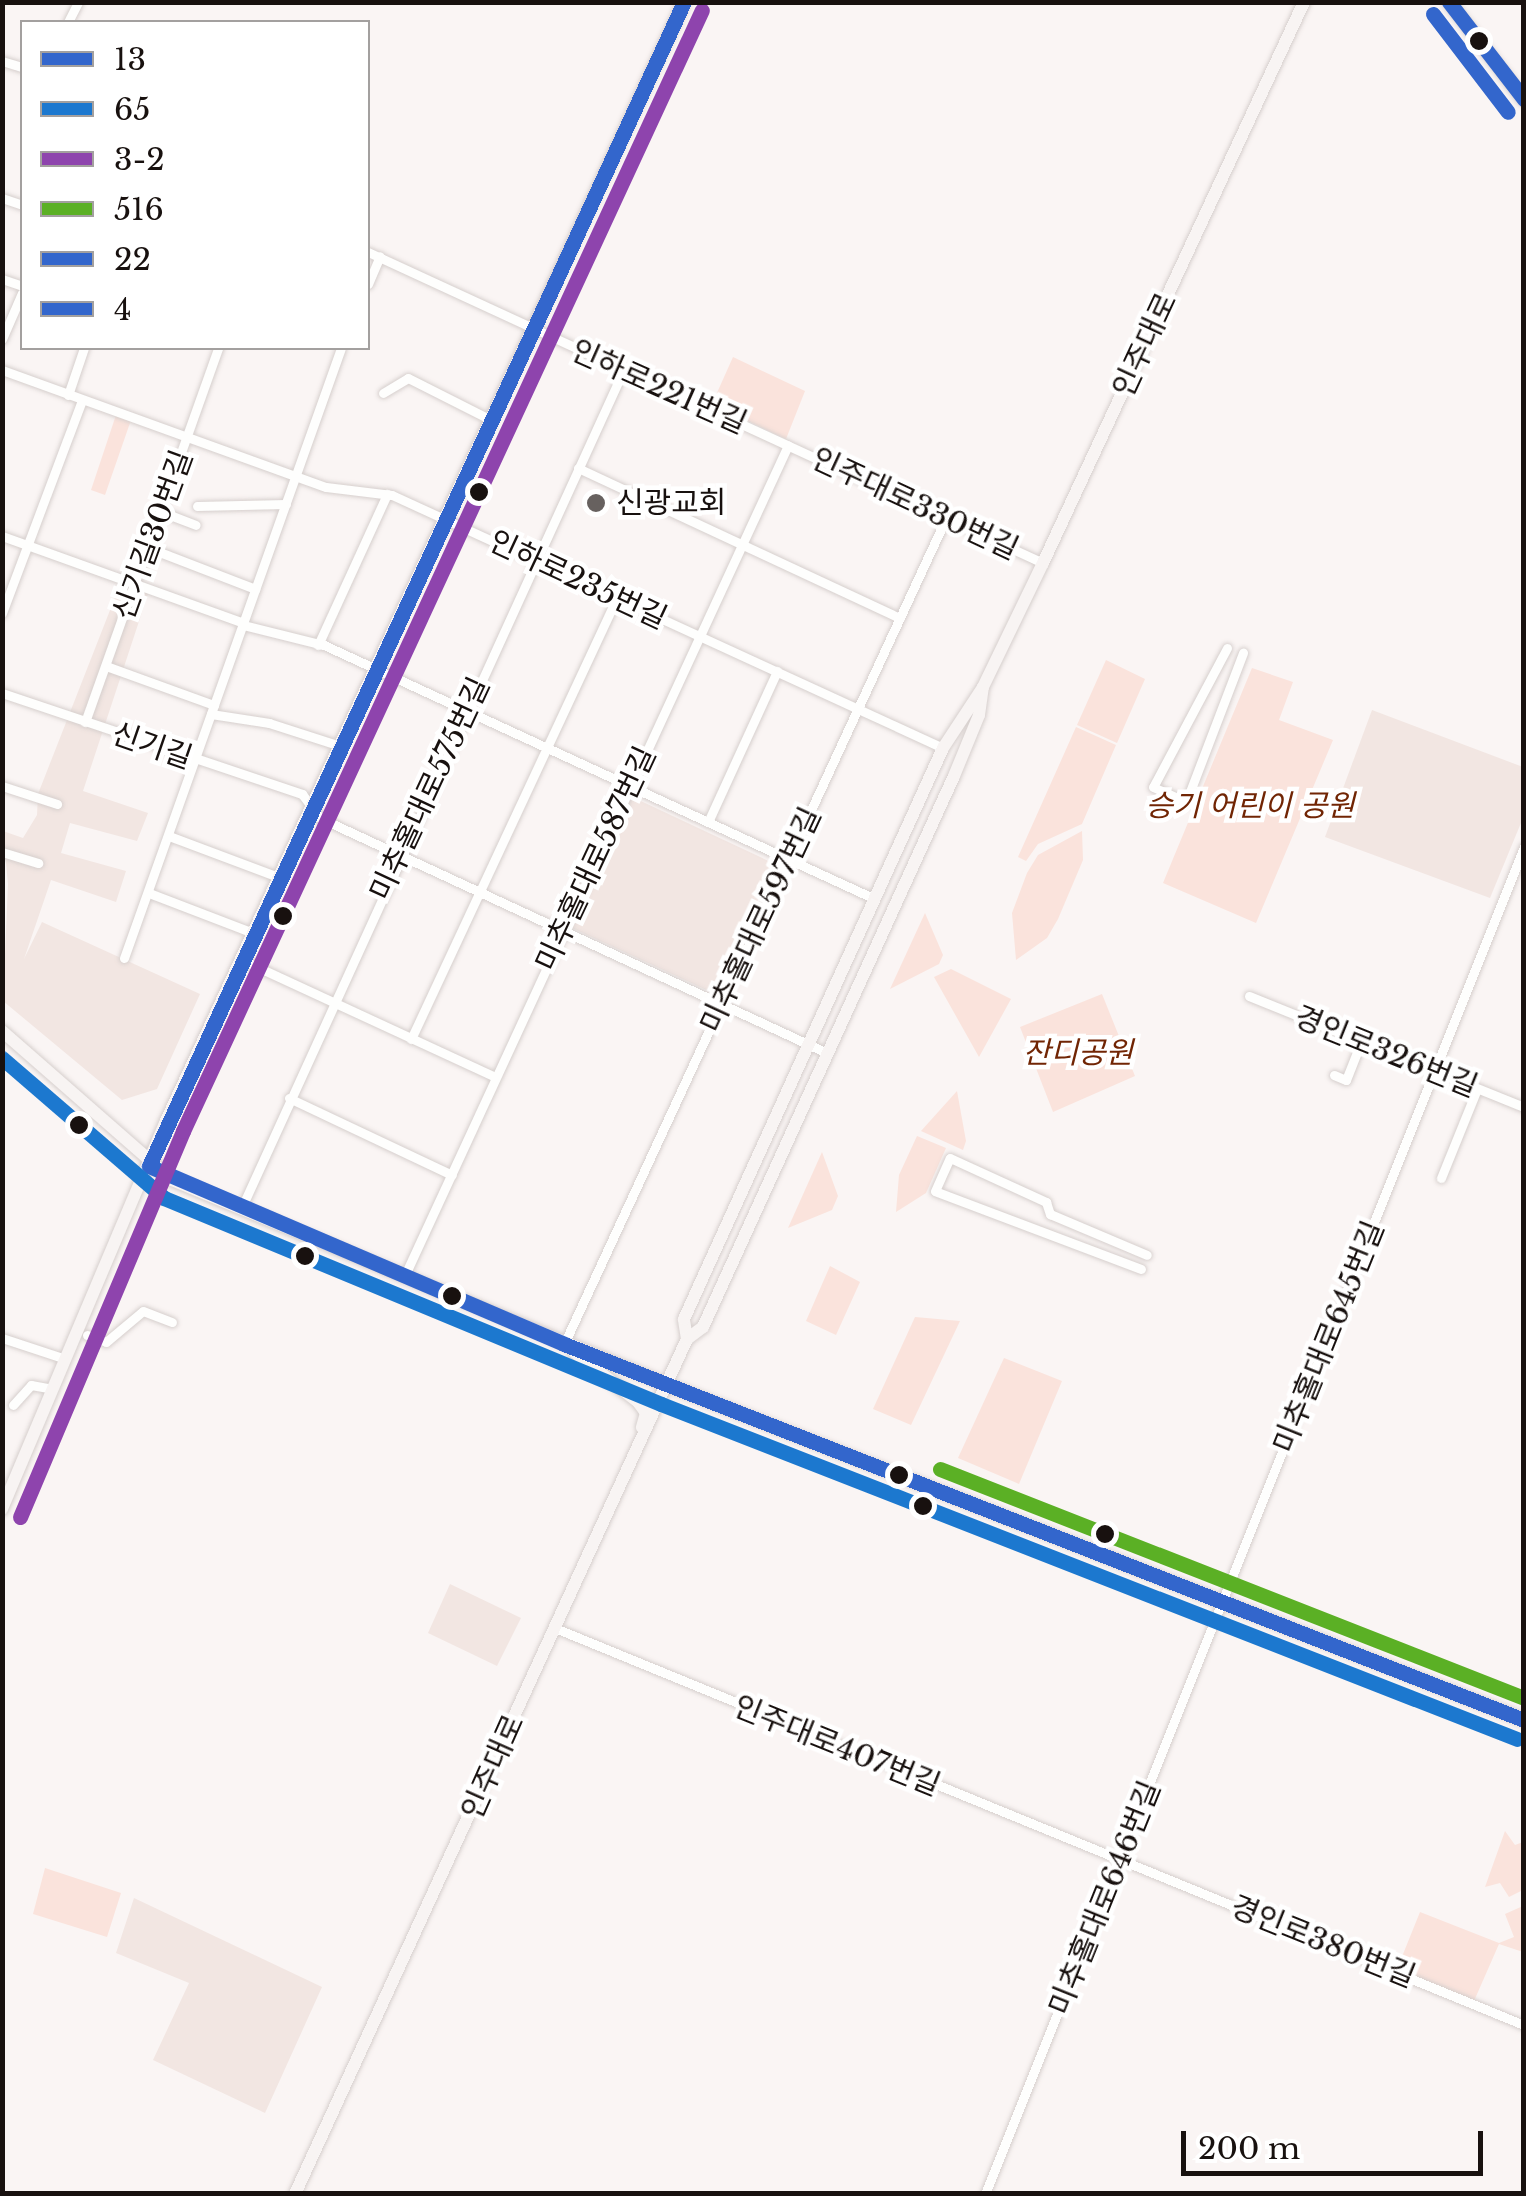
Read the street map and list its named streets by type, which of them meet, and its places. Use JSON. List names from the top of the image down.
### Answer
{
  "streets": {
    "main road": ["인주대로"],
    "street": [
      "인하로221번길",
      "인주대로330번길",
      "신기길30번길",
      "인하로235번길",
      "신기길",
      "미추홀대로575번길",
      "미추홀대로587번길",
      "미추홀대로597번길",
      "경인로326번길",
      "미추홀대로645번길",
      "인주대로407번길",
      "미추홀대로646번길",
      "경인로380번길"
    ]
  },
  "crossings": [
    ["인주대로", "인주대로330번길"],
    ["인주대로", "인하로235번길"],
    ["인주대로", "인주대로407번길"],
    ["인하로221번길", "인주대로330번길"],
    ["인하로221번길", "미추홀대로575번길"],
    ["인하로221번길", "미추홀대로587번길"],
    ["인주대로330번길", "미추홀대로587번길"],
    ["인주대로330번길", "미추홀대로597번길"],
    ["신기길30번길", "인하로235번길"],
    ["신기길30번길", "신기길"],
    ["인하로235번길", "미추홀대로575번길"],
    ["인하로235번길", "미추홀대로587번길"],
    ["인하로235번길", "미추홀대로597번길"],
    ["경인로326번길", "미추홀대로645번길"],
    ["미추홀대로645번길", "미추홀대로646번길"],
    ["인주대로407번길", "미추홀대로646번길"],
    ["인주대로407번길", "경인로380번길"],
    ["미추홀대로646번길", "경인로380번길"]
  ],
  "parks": ["승기 어린이 공원", "잔디공원"],
  "places": ["신광교회"],
  "lines": [
    "transit line 13",
    "transit line 22",
    "transit line 3-2",
    "transit line 4",
    "transit line 65",
    "transit line 516"
  ],
  "legend": [
    "13",
    "65",
    "3-2",
    "516",
    "22",
    "4"
  ],
  "scale_bar": "200 m"
}
